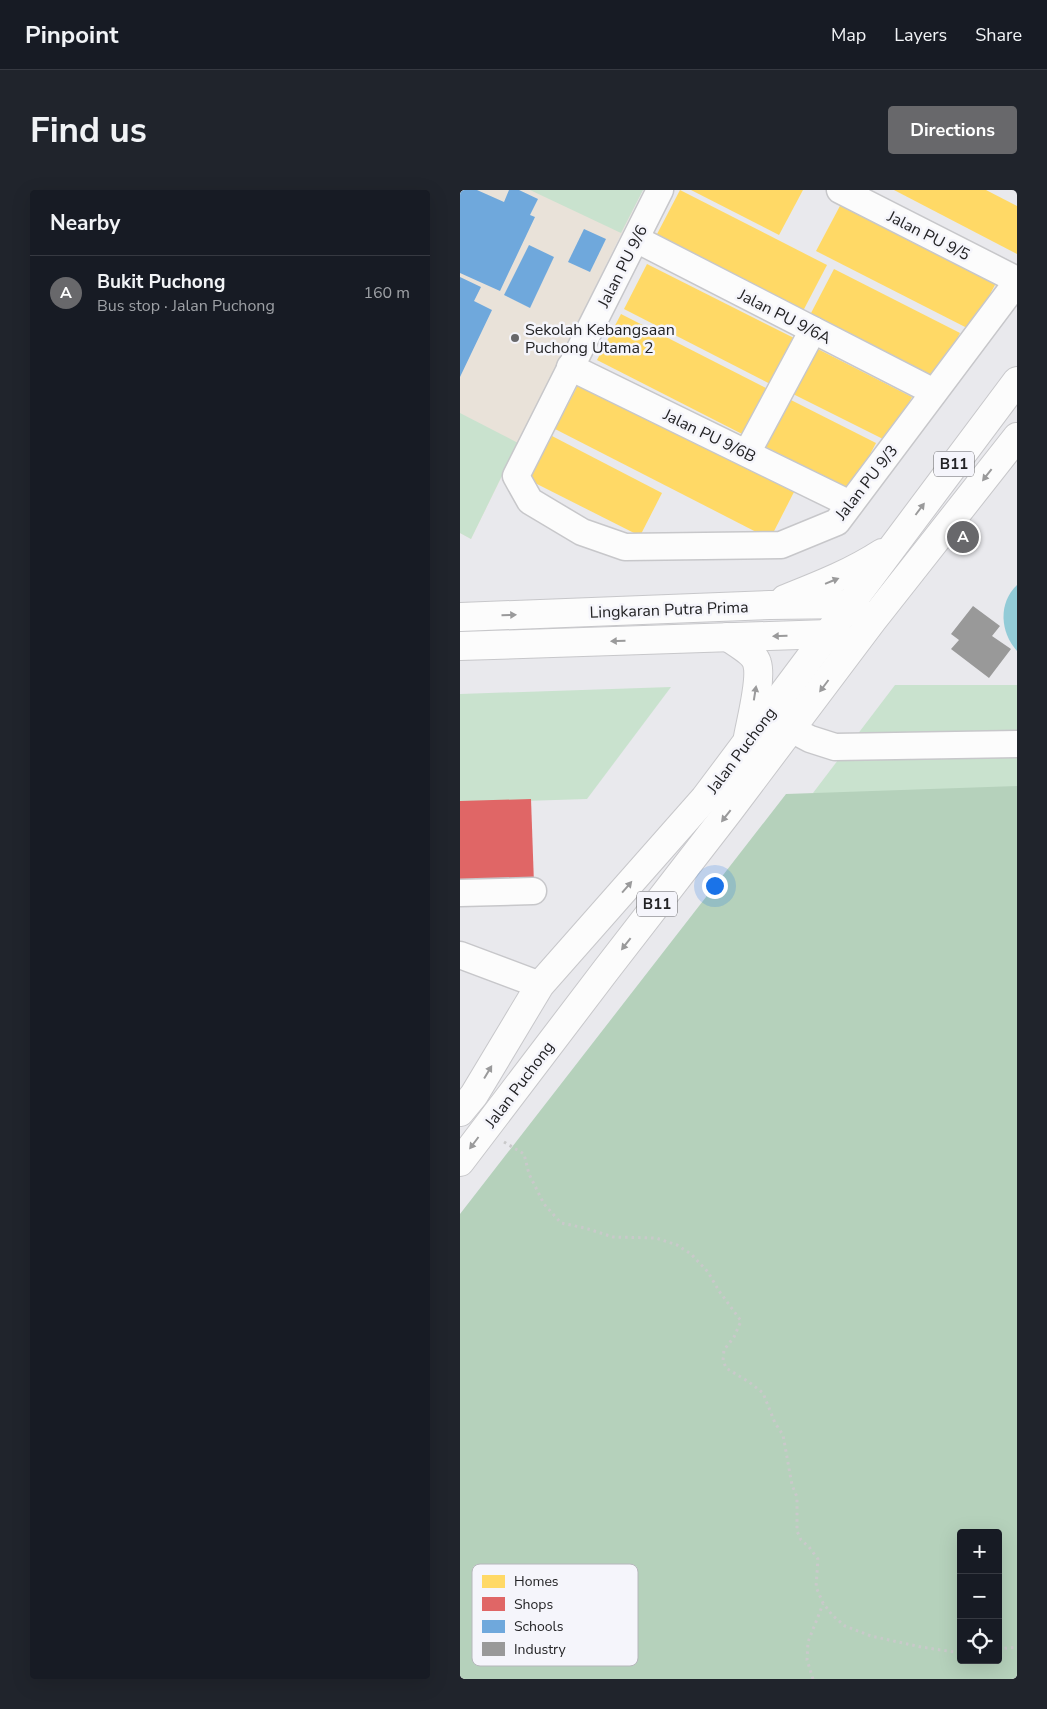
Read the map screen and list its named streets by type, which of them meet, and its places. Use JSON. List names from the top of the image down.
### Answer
{
  "streets": {
    "main road": ["B11", "Lingkaran Putra Prima", "Jalan Puchong"],
    "street": [
      "Jalan PU 9/5",
      "Jalan PU 9/6",
      "Jalan PU 9/6A",
      "Jalan PU 9/6B",
      "Jalan PU 9/3"
    ]
  },
  "crossings": [
    ["Jalan PU 9/5", "Jalan PU 9/3"],
    ["Jalan PU 9/6", "Jalan PU 9/6A"],
    ["Jalan PU 9/6", "Jalan PU 9/6B"],
    ["Jalan PU 9/6", "Jalan PU 9/3"],
    ["Jalan PU 9/6A", "Jalan PU 9/3"],
    ["Jalan PU 9/6B", "Jalan PU 9/3"],
    ["Lingkaran Putra Prima", "Jalan Puchong"]
  ],
  "places": ["Sekolah Kebangsaan Puchong Utama 2"],
  "legend": [
    "Homes",
    "Shops",
    "Schools",
    "Industry"
  ],
  "page": {
    "header": "Pinpoint",
    "nav": ["Map", "Layers", "Share"],
    "buttons": "Directions",
    "title": "Find us",
    "heading": "Nearby",
    "list": [
      {
        "mark": "A",
        "name": "Bukit Puchong",
        "note": "Bus stop · Jalan Puchong",
        "value": "160 m"
      }
    ],
    "pins": "A",
    "map_buttons": ["+", "−"]
  }
}
